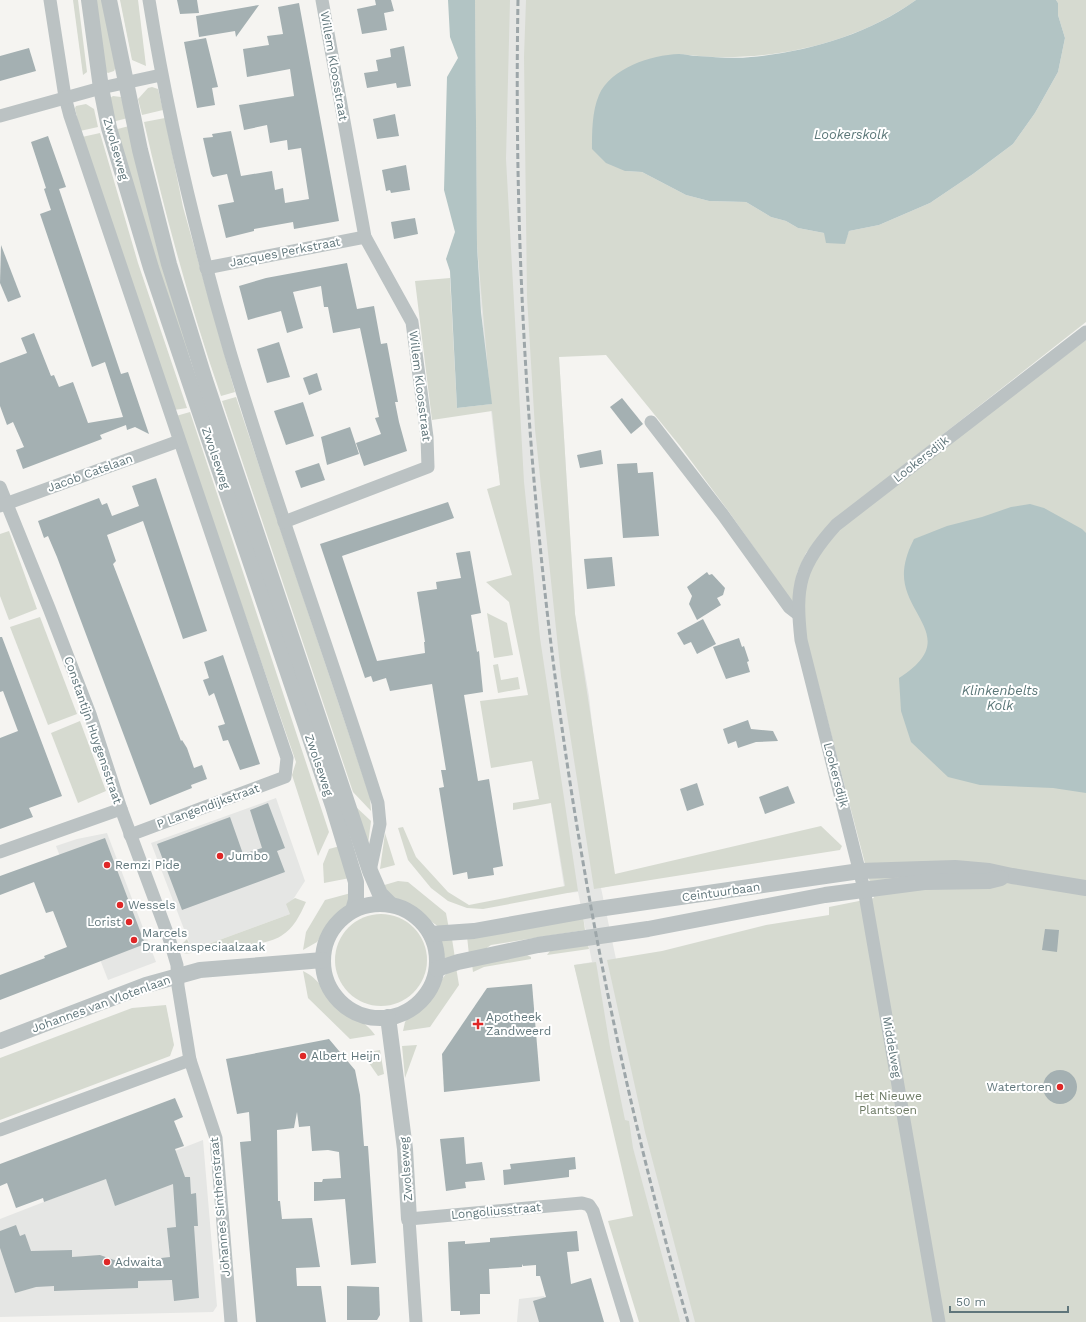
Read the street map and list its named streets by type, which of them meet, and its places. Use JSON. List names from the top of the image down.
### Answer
{
  "streets": {
    "street": [
      "Willem Kloosstraat",
      "Zwolseweg",
      "Jacques Perkstraat",
      "Lookersdijk",
      "Jacob Catslaan",
      "Constantijn Huygensstraat",
      "P Langendijkstraat",
      "Ceintuurbaan",
      "Johannes van Vlotenlaan",
      "Middelweg",
      "Johannes Sinthenstraat",
      "Longoliusstraat"
    ]
  },
  "crossings": [
    ["Willem Kloosstraat", "Jacques Perkstraat"],
    ["Zwolseweg", "Ceintuurbaan"],
    ["Zwolseweg", "Johannes van Vlotenlaan"],
    ["Zwolseweg", "Longoliusstraat"],
    ["Lookersdijk", "Ceintuurbaan"],
    ["Lookersdijk", "Middelweg"],
    ["Jacob Catslaan", "Constantijn Huygensstraat"],
    ["Jacob Catslaan", "P Langendijkstraat"],
    ["Constantijn Huygensstraat", "P Langendijkstraat"],
    ["Constantijn Huygensstraat", "Johannes van Vlotenlaan"],
    ["Constantijn Huygensstraat", "Johannes Sinthenstraat"],
    ["Ceintuurbaan", "Johannes van Vlotenlaan"],
    ["Ceintuurbaan", "Middelweg"],
    ["Johannes van Vlotenlaan", "Johannes Sinthenstraat"]
  ],
  "water": ["Lookerskolk", "Klinkenbelts Kolk"],
  "parks": ["Het Nieuwe Plantsoen"],
  "places": {
    "other": [
      "Jumbo",
      "Remzi Pide",
      "Wessels",
      "Lorist",
      "Marcels Drankenspeciaalzaak",
      "Albert Heijn",
      "Watertoren",
      "Adwaita"
    ],
    "health": ["Apotheek Zandweerd"]
  },
  "scale_bar": "50 m"
}
